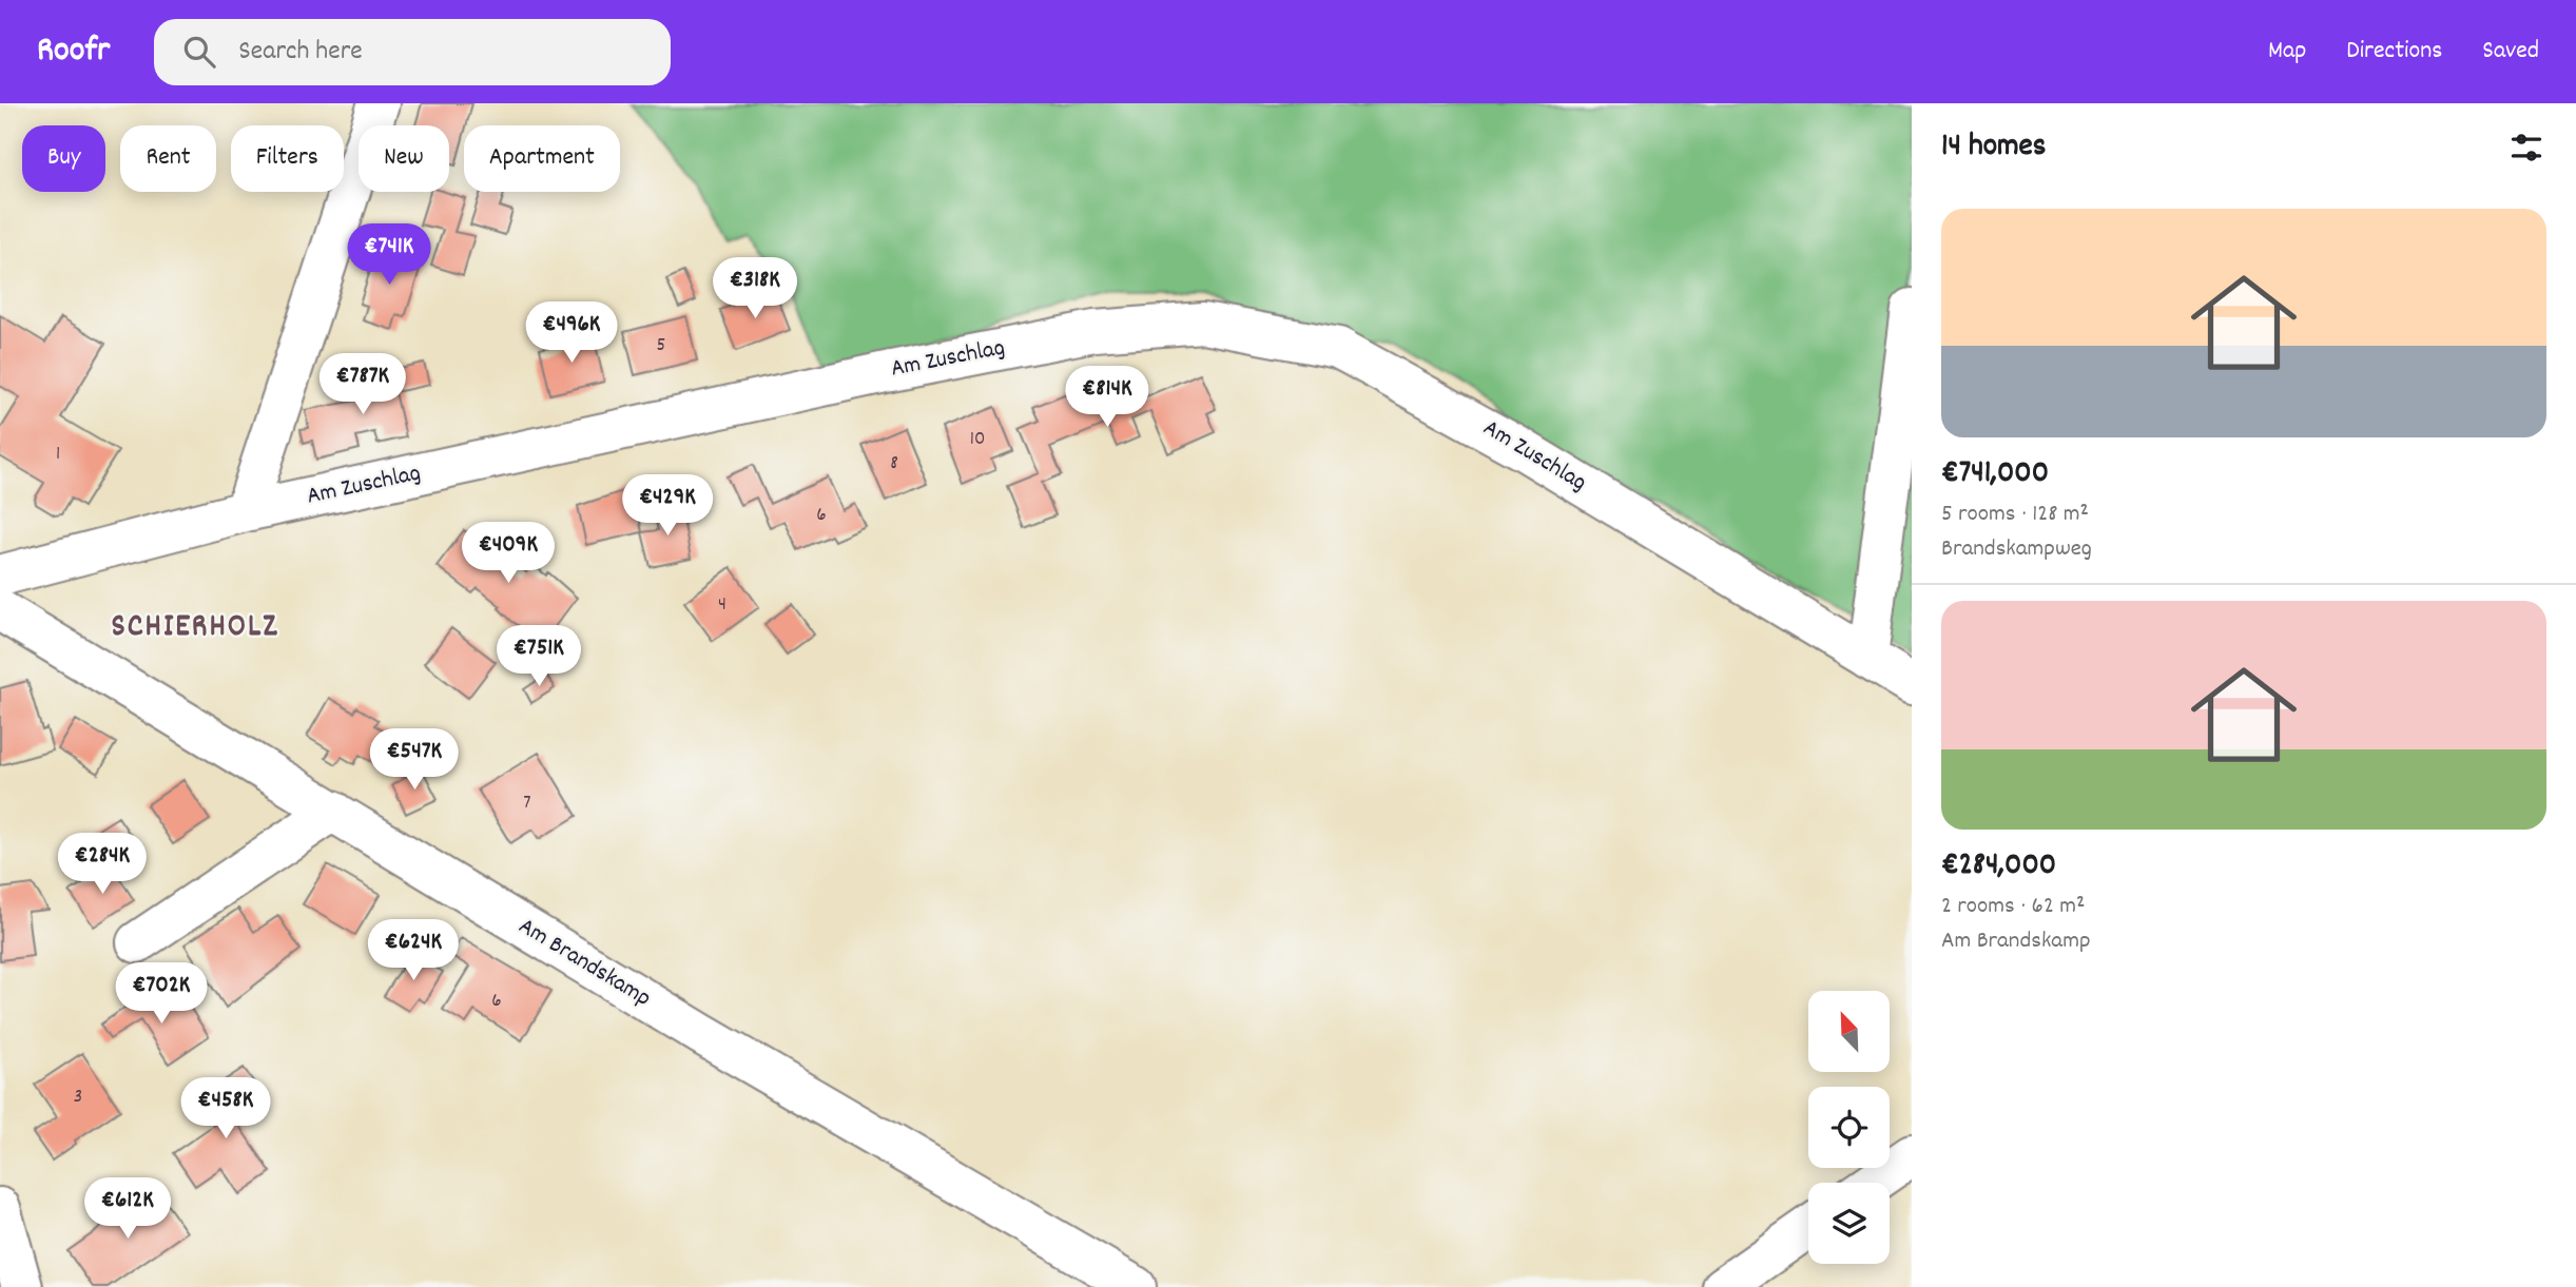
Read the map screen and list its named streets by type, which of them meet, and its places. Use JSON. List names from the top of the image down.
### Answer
{
  "streets": {
    "street": ["Am Zuschlag", "Am Brandskamp"]
  },
  "districts": ["SCHIERHOLZ"],
  "house_numbers": [
    "5",
    "10",
    "1",
    "8",
    "6",
    "4",
    "7",
    "6",
    "3"
  ],
  "north": "top left",
  "page": {
    "header": "Roofr",
    "search": "Search here",
    "nav": ["Map", "Directions", "Saved"],
    "heading": "14 homes",
    "chip": [
      "Buy",
      "Rent",
      "Filters",
      "New",
      "Apartment"
    ],
    "list": [
      {
        "name": "€741,000",
        "note": "5 rooms · 128 m² · Brandskampweg"
      },
      {
        "name": "€284,000",
        "note": "2 rooms · 62 m² · Am Brandskamp"
      }
    ],
    "price": [
      "€741K",
      "€318K",
      "€496K",
      "€787K",
      "€814K",
      "€429K",
      "€409K",
      "€751K",
      "€547K",
      "€284K",
      "€624K",
      "€702K",
      "€458K",
      "€612K"
    ]
  }
}
